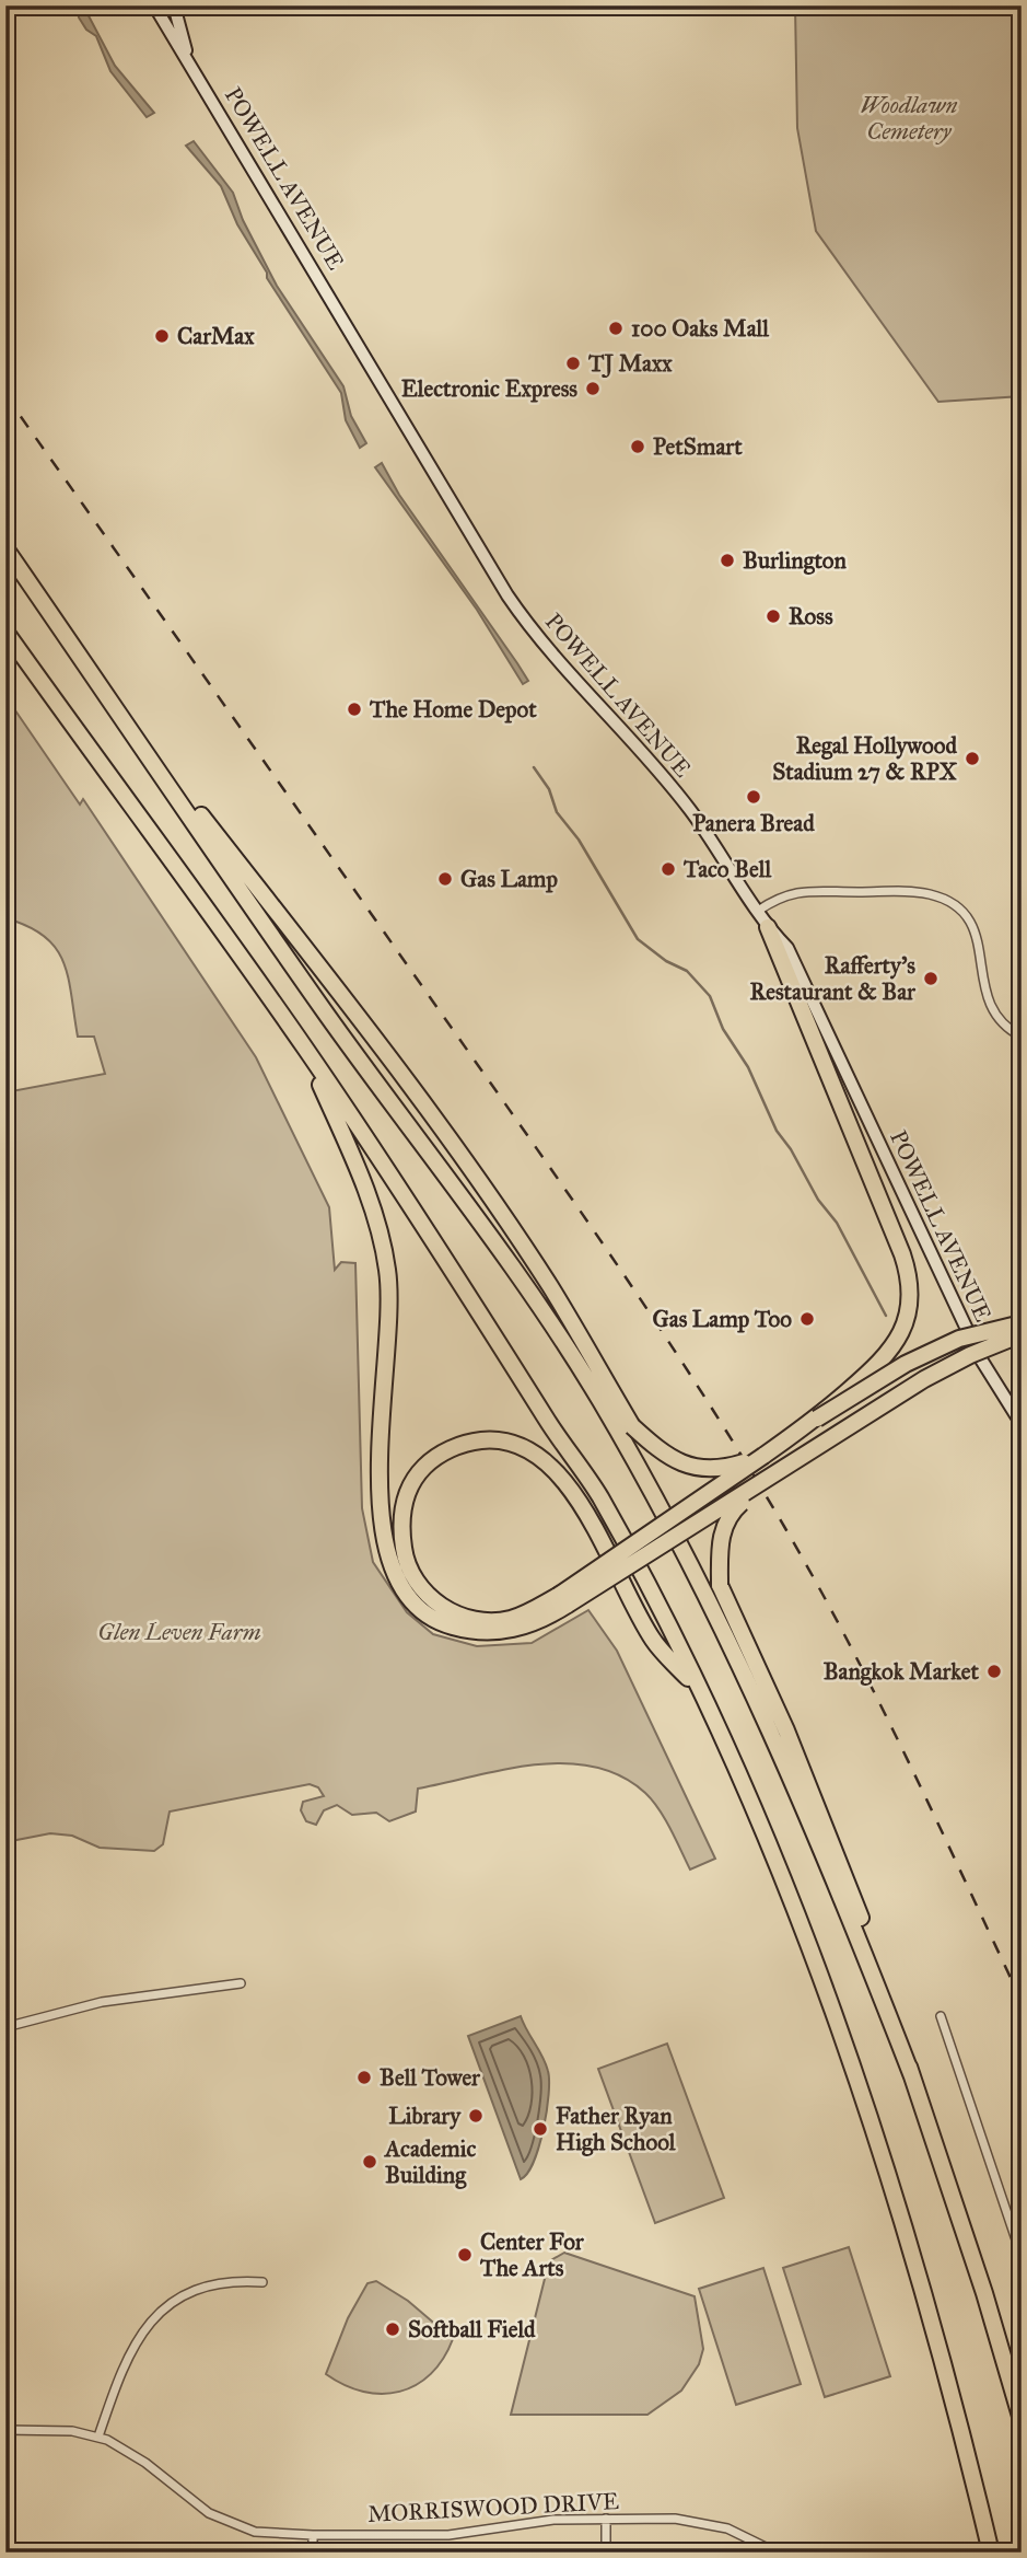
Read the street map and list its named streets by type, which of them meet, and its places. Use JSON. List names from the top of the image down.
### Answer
{
  "streets": {
    "main road": ["POWELL AVENUE"],
    "street": ["MORRISWOOD DRIVE"]
  },
  "parks": ["Woodlawn Cemetery", "Glen Leven Farm"],
  "places": [
    "100 Oaks Mall",
    "CarMax",
    "TJ Maxx",
    "Electronic Express",
    "PetSmart",
    "Burlington",
    "Ross",
    "The Home Depot",
    "Regal Hollywood Stadium 27 & RPX",
    "Panera Bread",
    "Taco Bell",
    "Gas Lamp",
    "Rafferty's Restaurant & Bar",
    "Gas Lamp Too",
    "Bangkok Market",
    "Bell Tower",
    "Library",
    "Father Ryan High School",
    "Academic Building",
    "Center For The Arts",
    "Softball Field"
  ]
}
